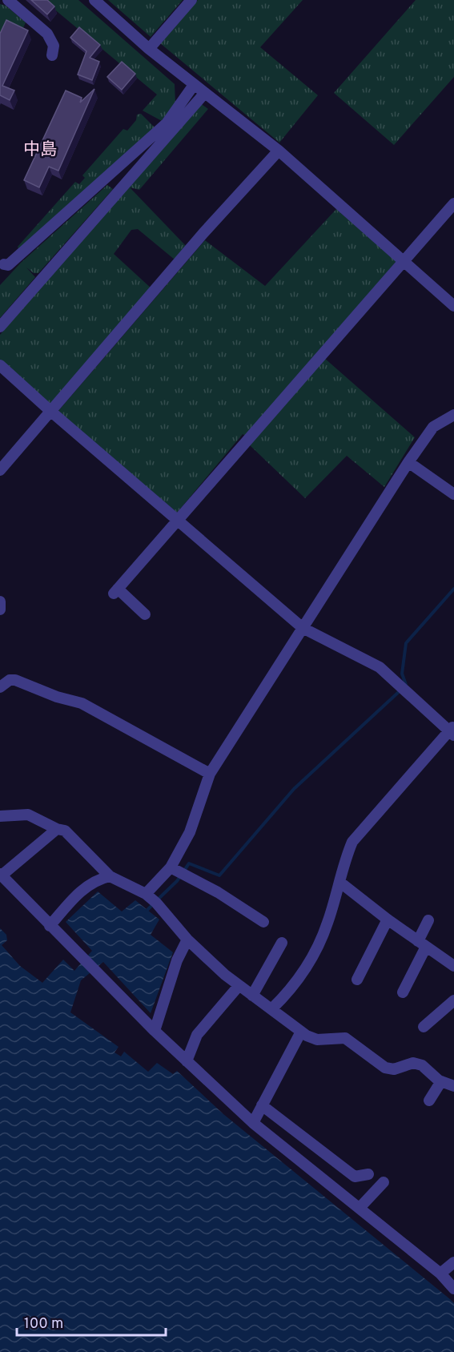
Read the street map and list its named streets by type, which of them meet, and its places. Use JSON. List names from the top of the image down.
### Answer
{
  "districts": ["中島"],
  "scale_bar": "100 m"
}
